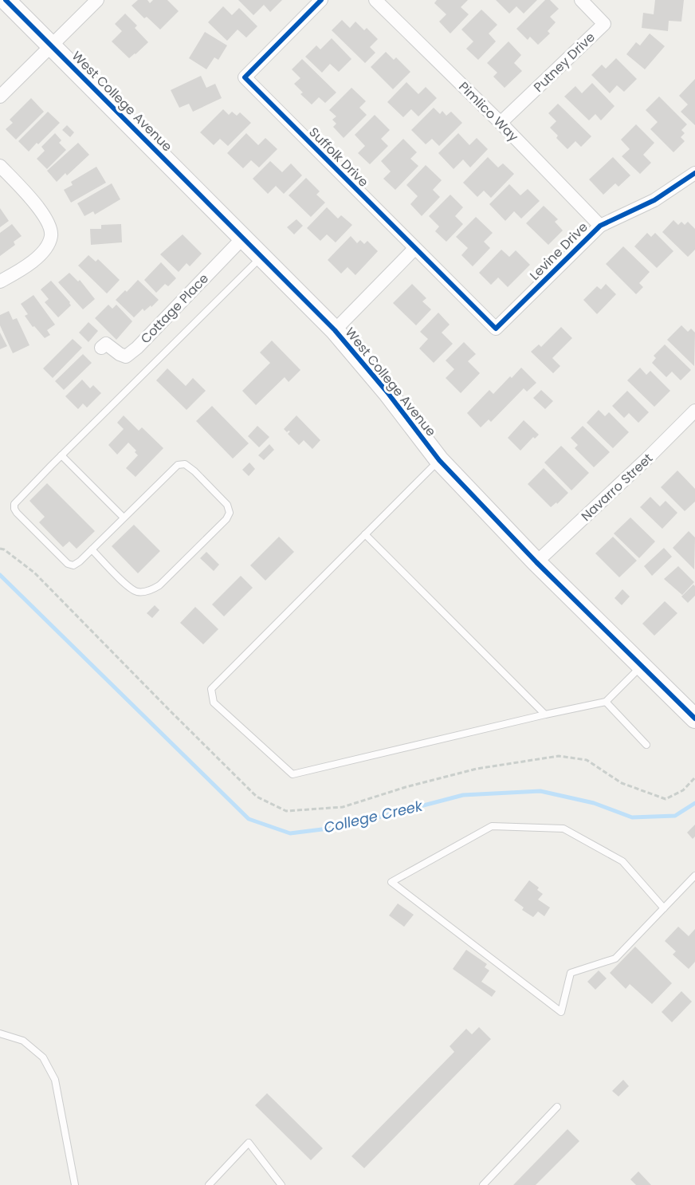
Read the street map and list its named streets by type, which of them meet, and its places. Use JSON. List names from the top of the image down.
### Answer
{
  "streets": {
    "main road": ["West College Avenue"],
    "street": [
      "Putney Drive",
      "Pimlico Way",
      "Suffolk Drive",
      "Levine Drive",
      "Cottage Place",
      "Navarro Street"
    ]
  },
  "crossings": [
    ["Putney Drive", "Pimlico Way"],
    ["West College Avenue", "Cottage Place"],
    ["West College Avenue", "Navarro Street"],
    ["Pimlico Way", "Levine Drive"],
    ["Suffolk Drive", "Levine Drive"]
  ],
  "water": ["College Creek"]
}
